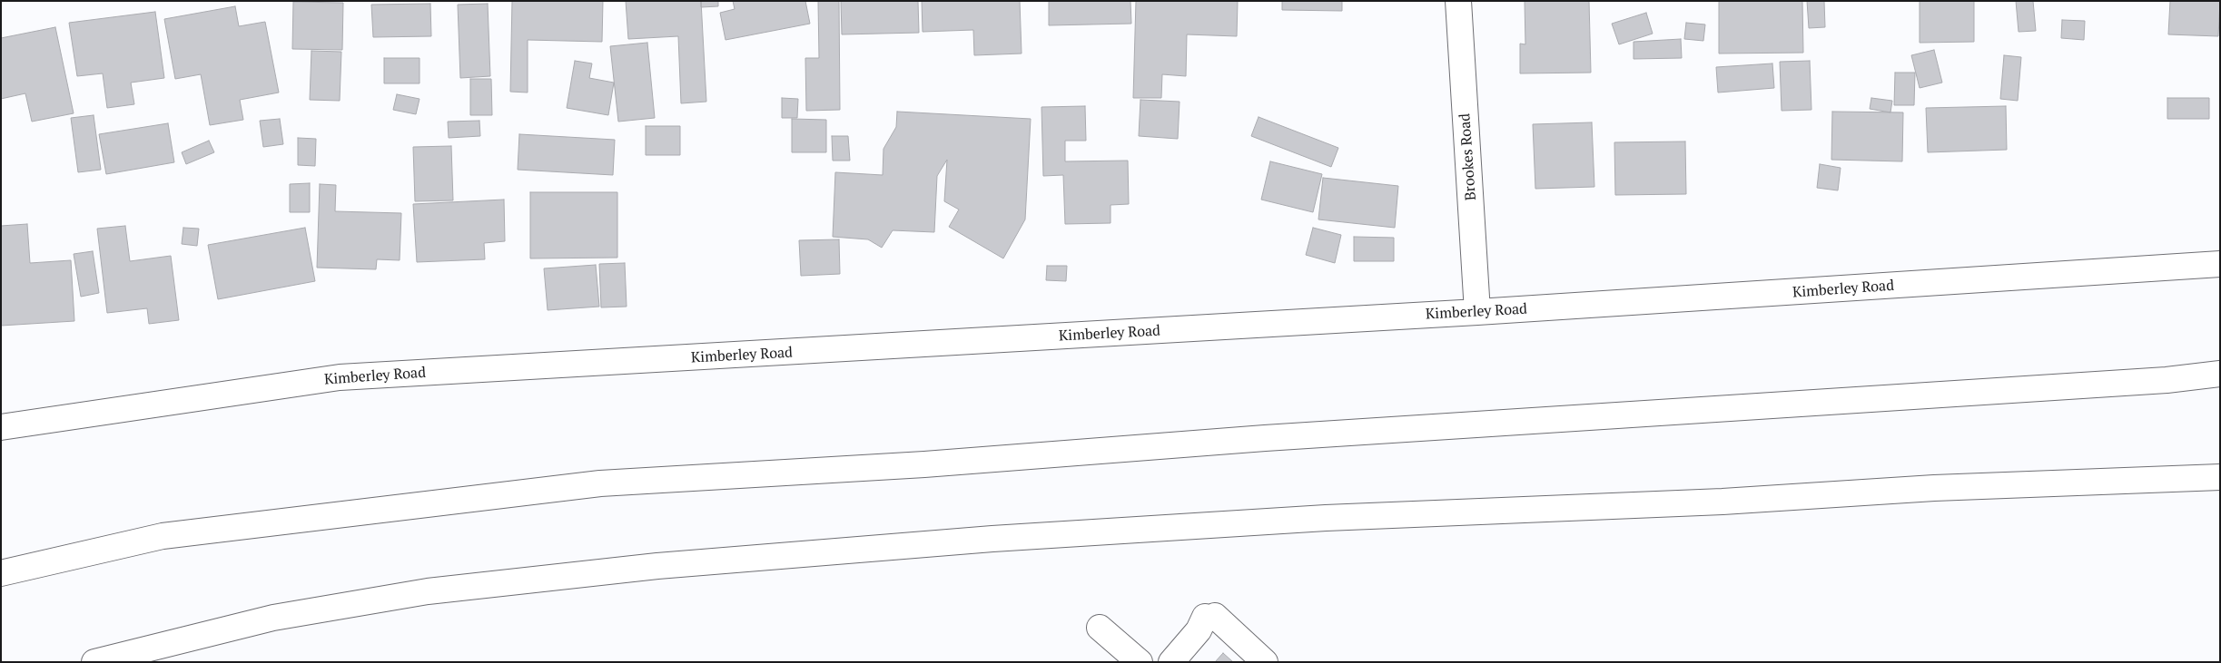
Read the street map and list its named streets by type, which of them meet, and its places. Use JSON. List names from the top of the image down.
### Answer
{
  "streets": {
    "main road": ["Brookes Road", "Kimberley Road"]
  },
  "crossings": [
    ["Brookes Road", "Kimberley Road"]
  ]
}
